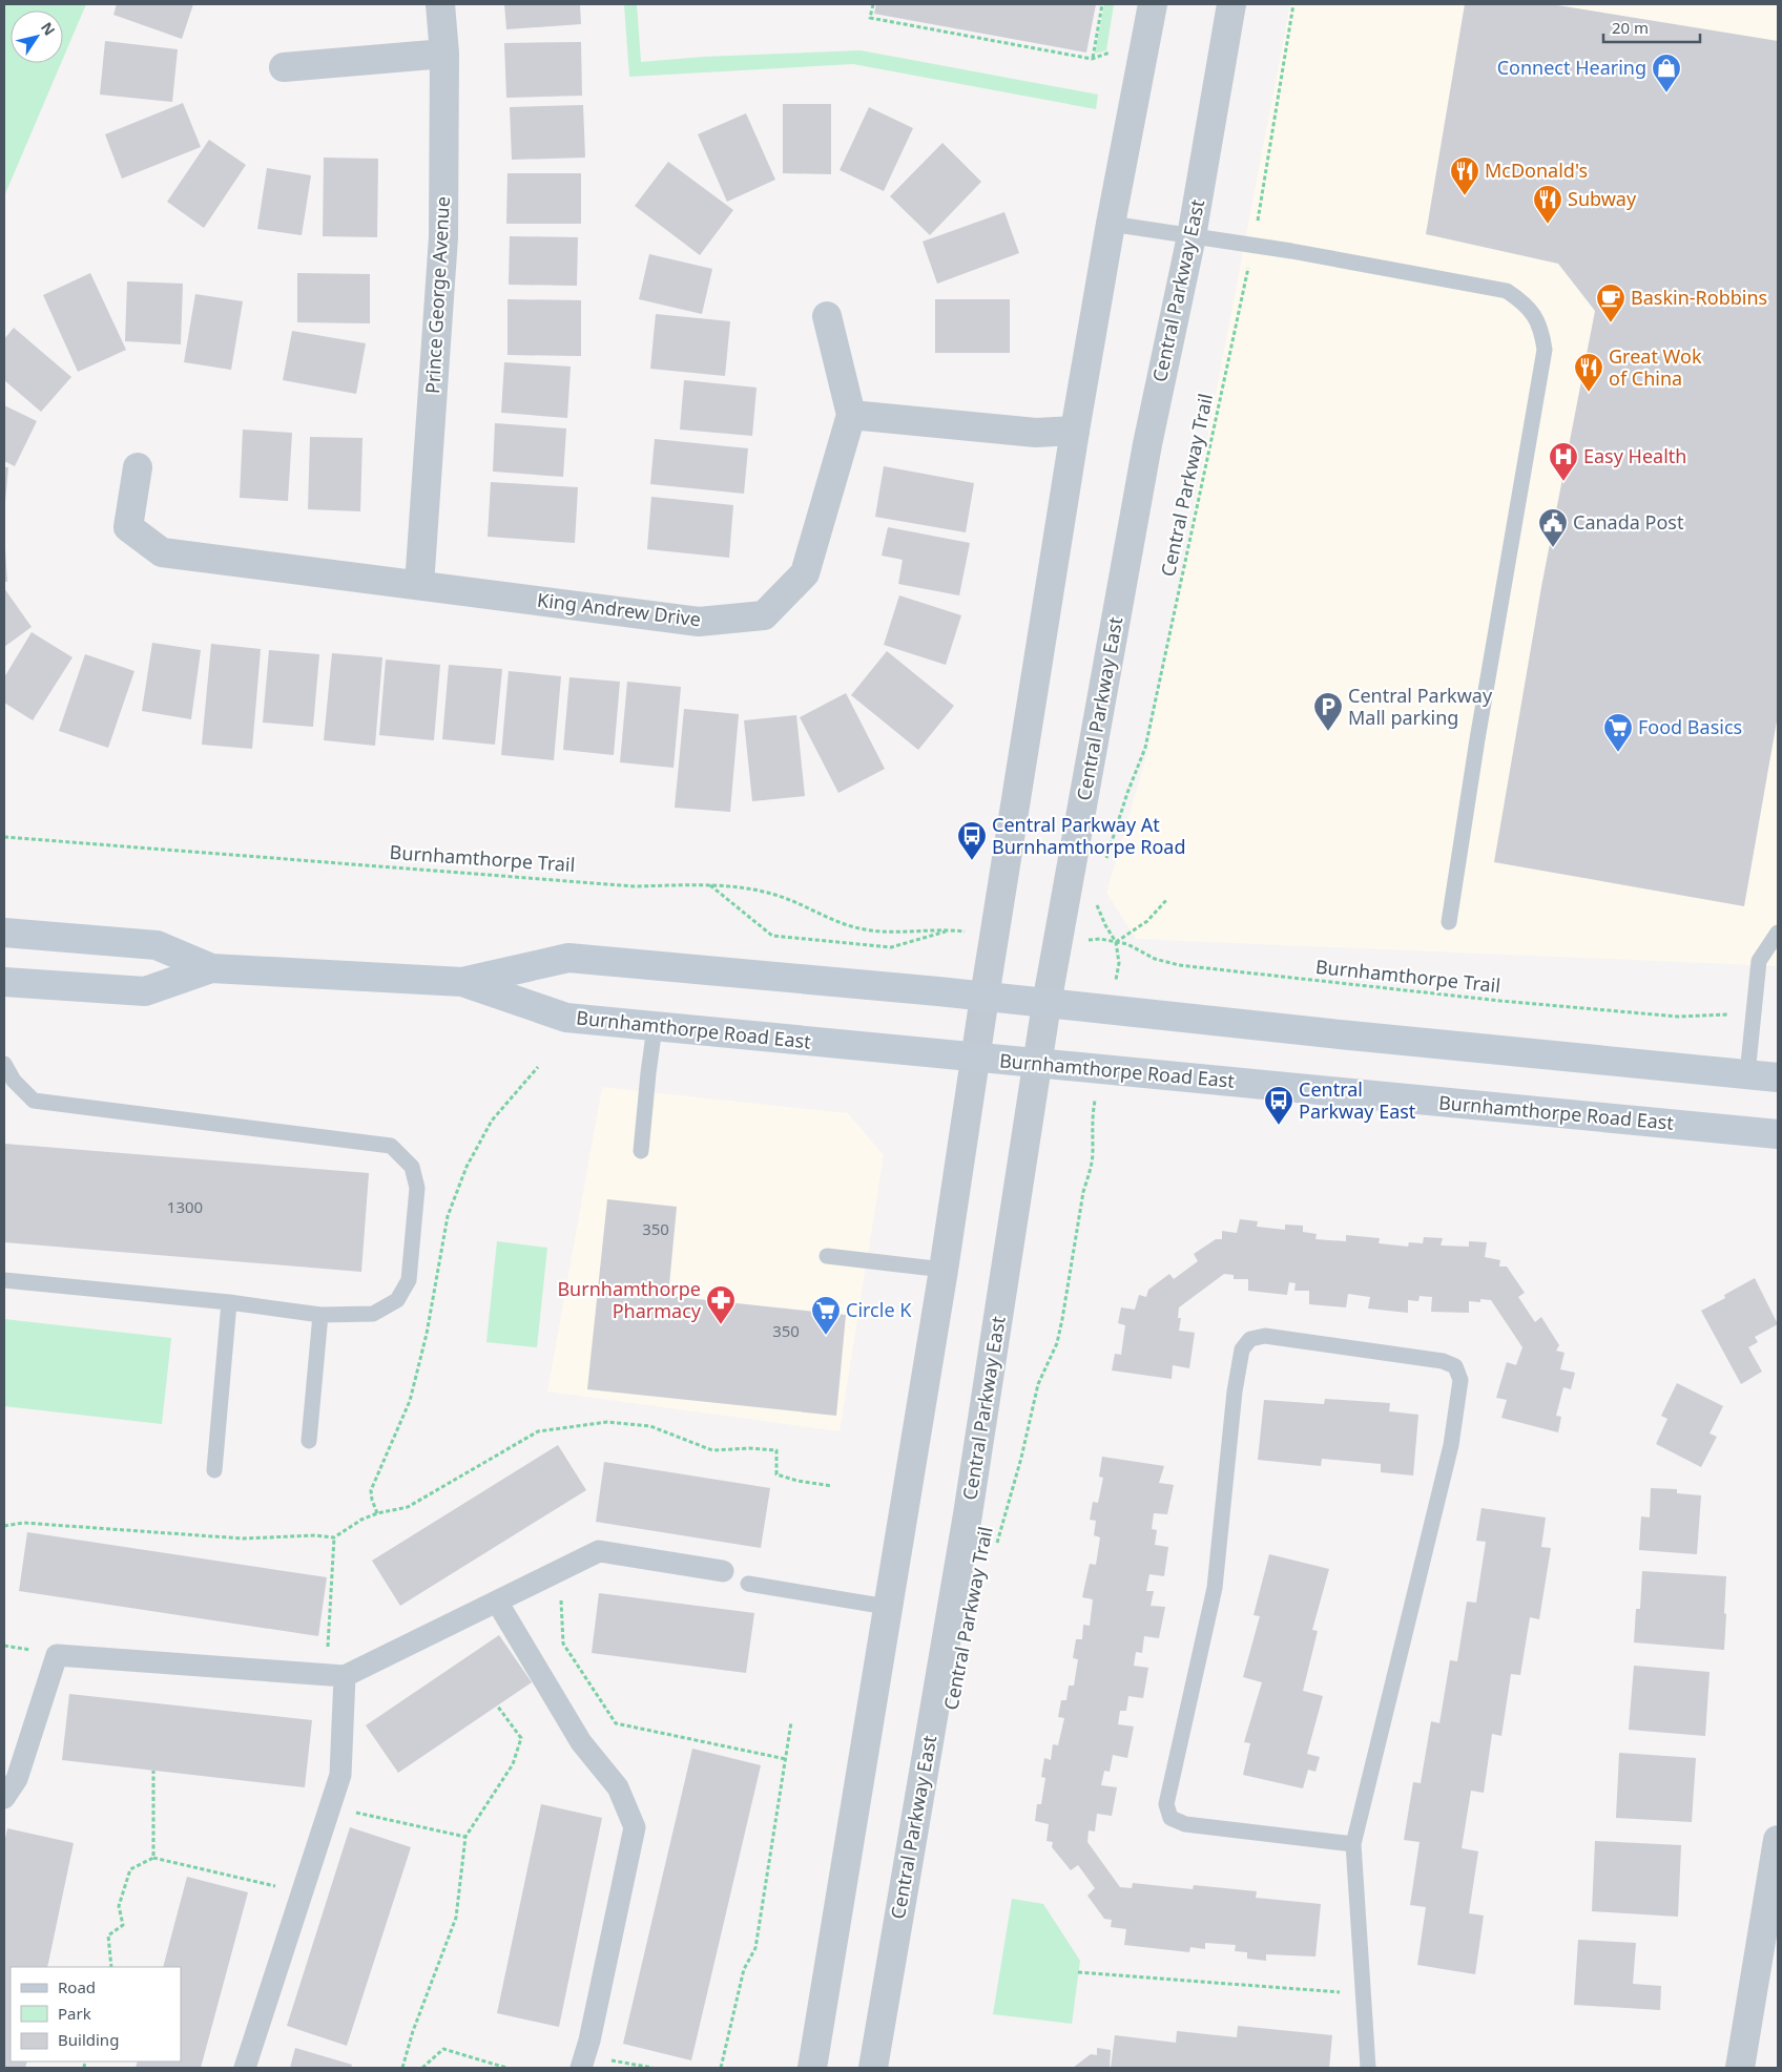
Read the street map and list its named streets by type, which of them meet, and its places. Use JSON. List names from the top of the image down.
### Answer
{
  "streets": {
    "main road": ["Burnhamthorpe Road East"],
    "street": ["Central Parkway East", "Prince George Avenue", "King Andrew Drive"],
    "path": ["Central Parkway Trail", "Burnhamthorpe Trail"]
  },
  "crossings": [
    ["Central Parkway East", "Burnhamthorpe Road East"],
    ["Prince George Avenue", "King Andrew Drive"]
  ],
  "places": {
    "shop": ["Connect Hearing"],
    "restaurant": ["McDonald's", "Subway", "Great Wok of China"],
    "cafe": ["Baskin-Robbins"],
    "hospital": ["Easy Health"],
    "public building": ["Canada Post"],
    "parking": ["Central Parkway Mall parking"],
    "supermarket": ["Food Basics", "Circle K"],
    "bus stop": ["Central Parkway At Burnhamthorpe Road", "Central Parkway East"],
    "pharmacy": ["Burnhamthorpe Pharmacy"]
  },
  "house_numbers": ["1300", "350", "350"],
  "legend": ["Road", "Park", "Building"],
  "scale_bar": "20 m",
  "north": "top right"
}
